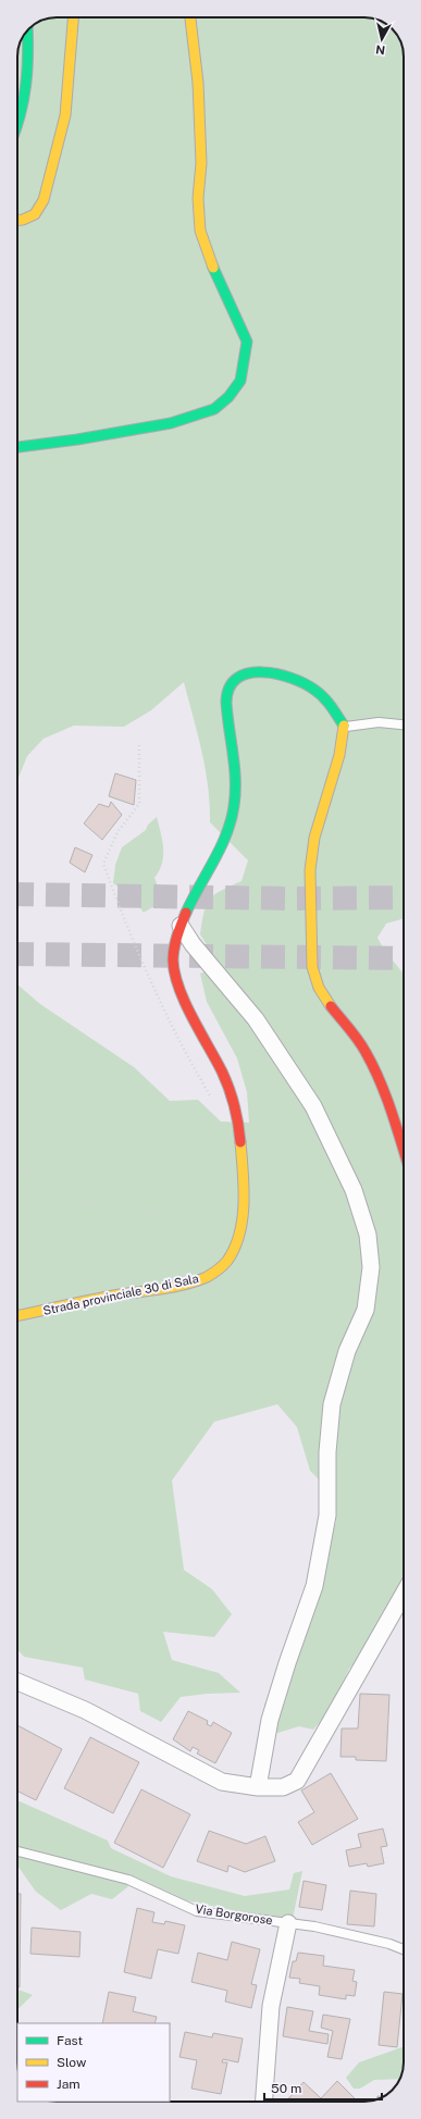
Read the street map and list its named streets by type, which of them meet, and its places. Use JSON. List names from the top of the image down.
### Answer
{
  "streets": {
    "street": ["Strada provinciale 30 di Sala"],
    "lane": ["Via Borgorose"]
  },
  "legend": ["Fast", "Slow", "Jam"],
  "scale_bar": "50 m",
  "north": "bottom"
}
